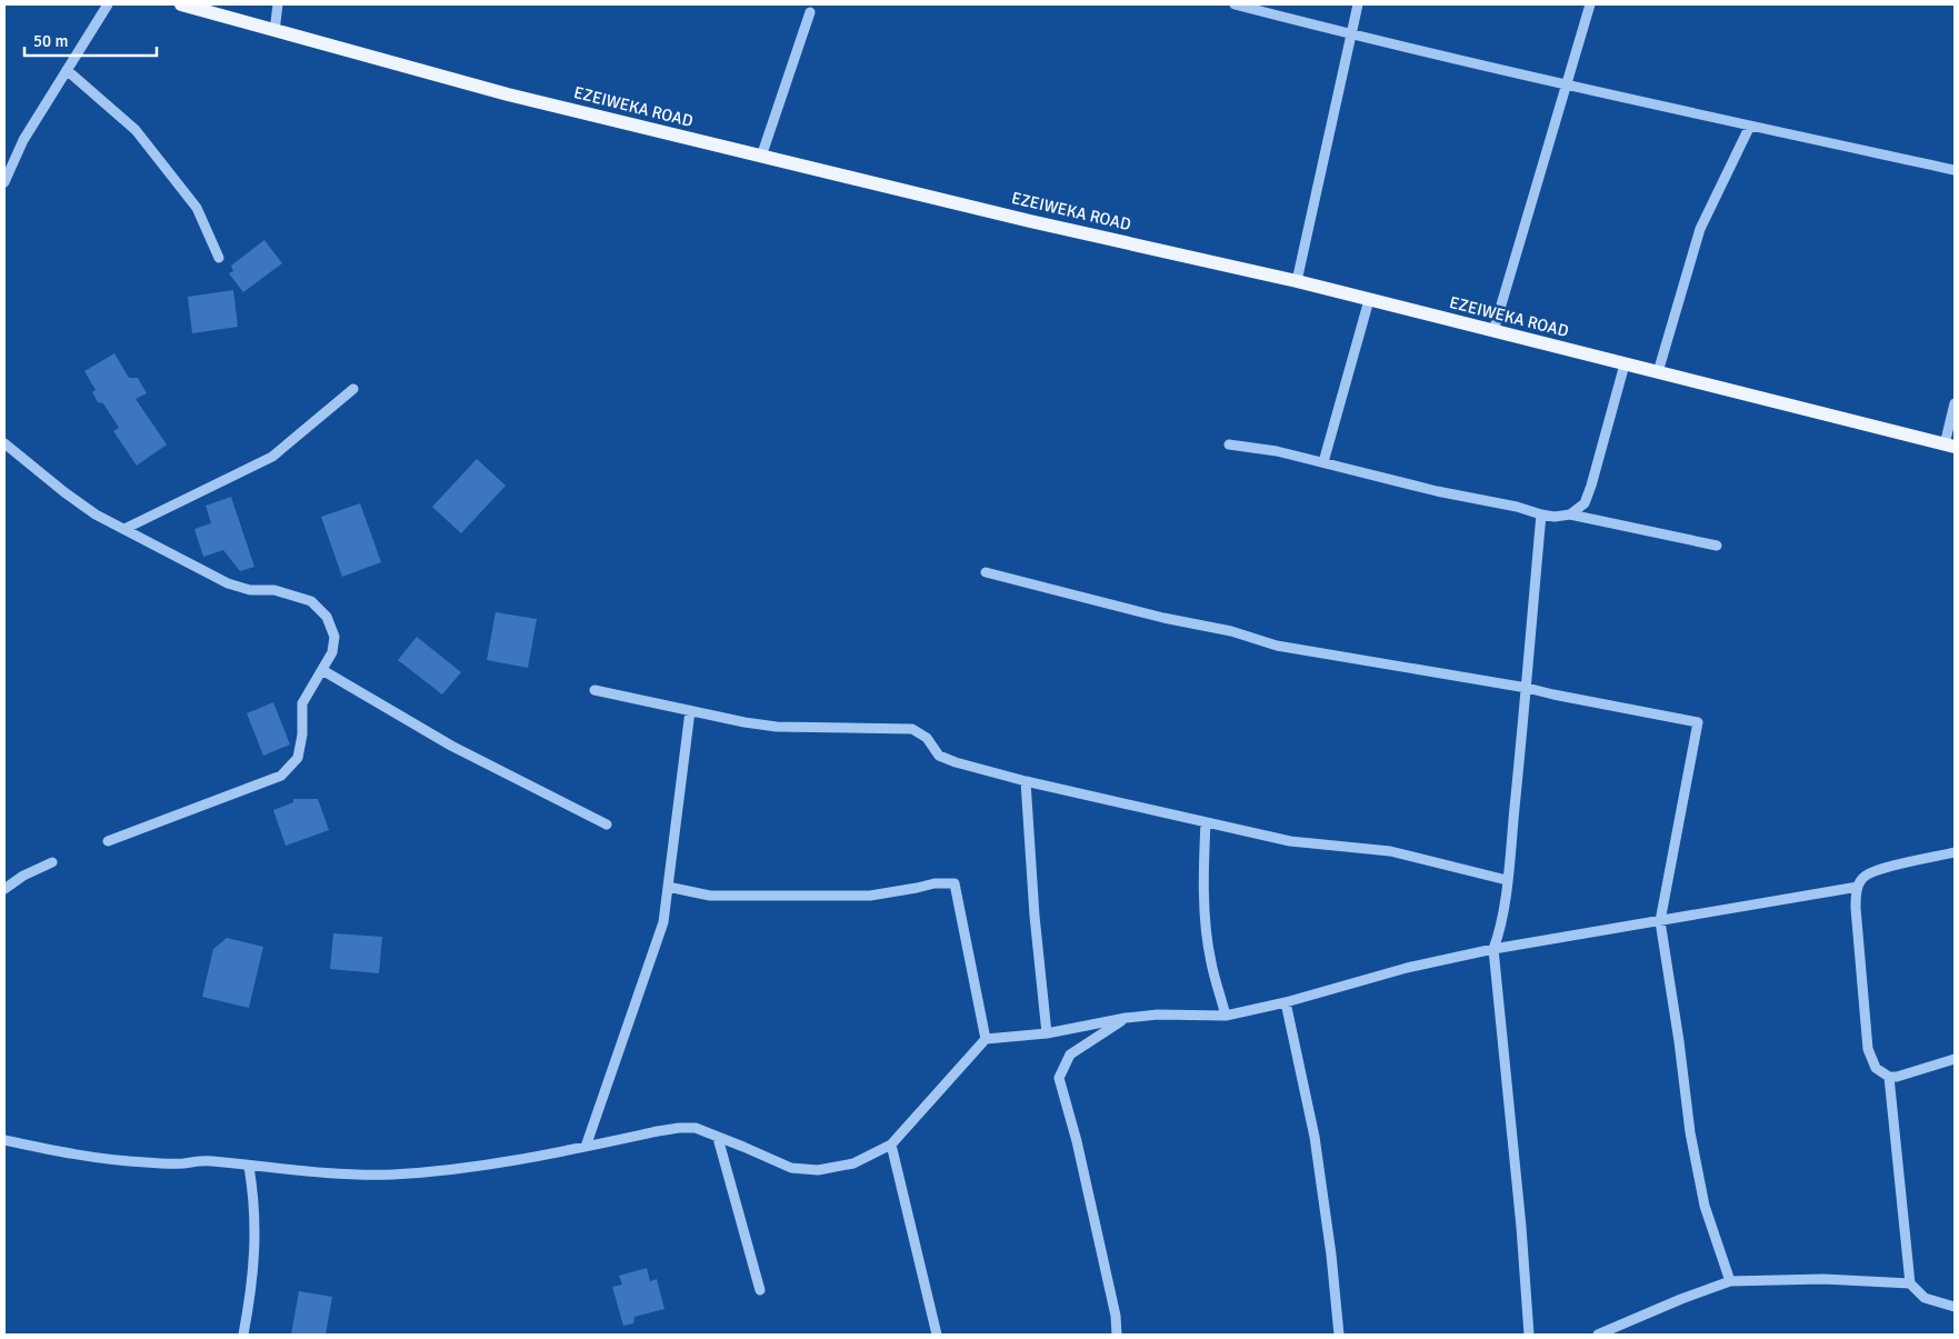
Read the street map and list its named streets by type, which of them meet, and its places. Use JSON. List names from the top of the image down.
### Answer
{
  "streets": {
    "main road": ["EZEIWEKA ROAD"]
  },
  "scale_bar": "50 m"
}
